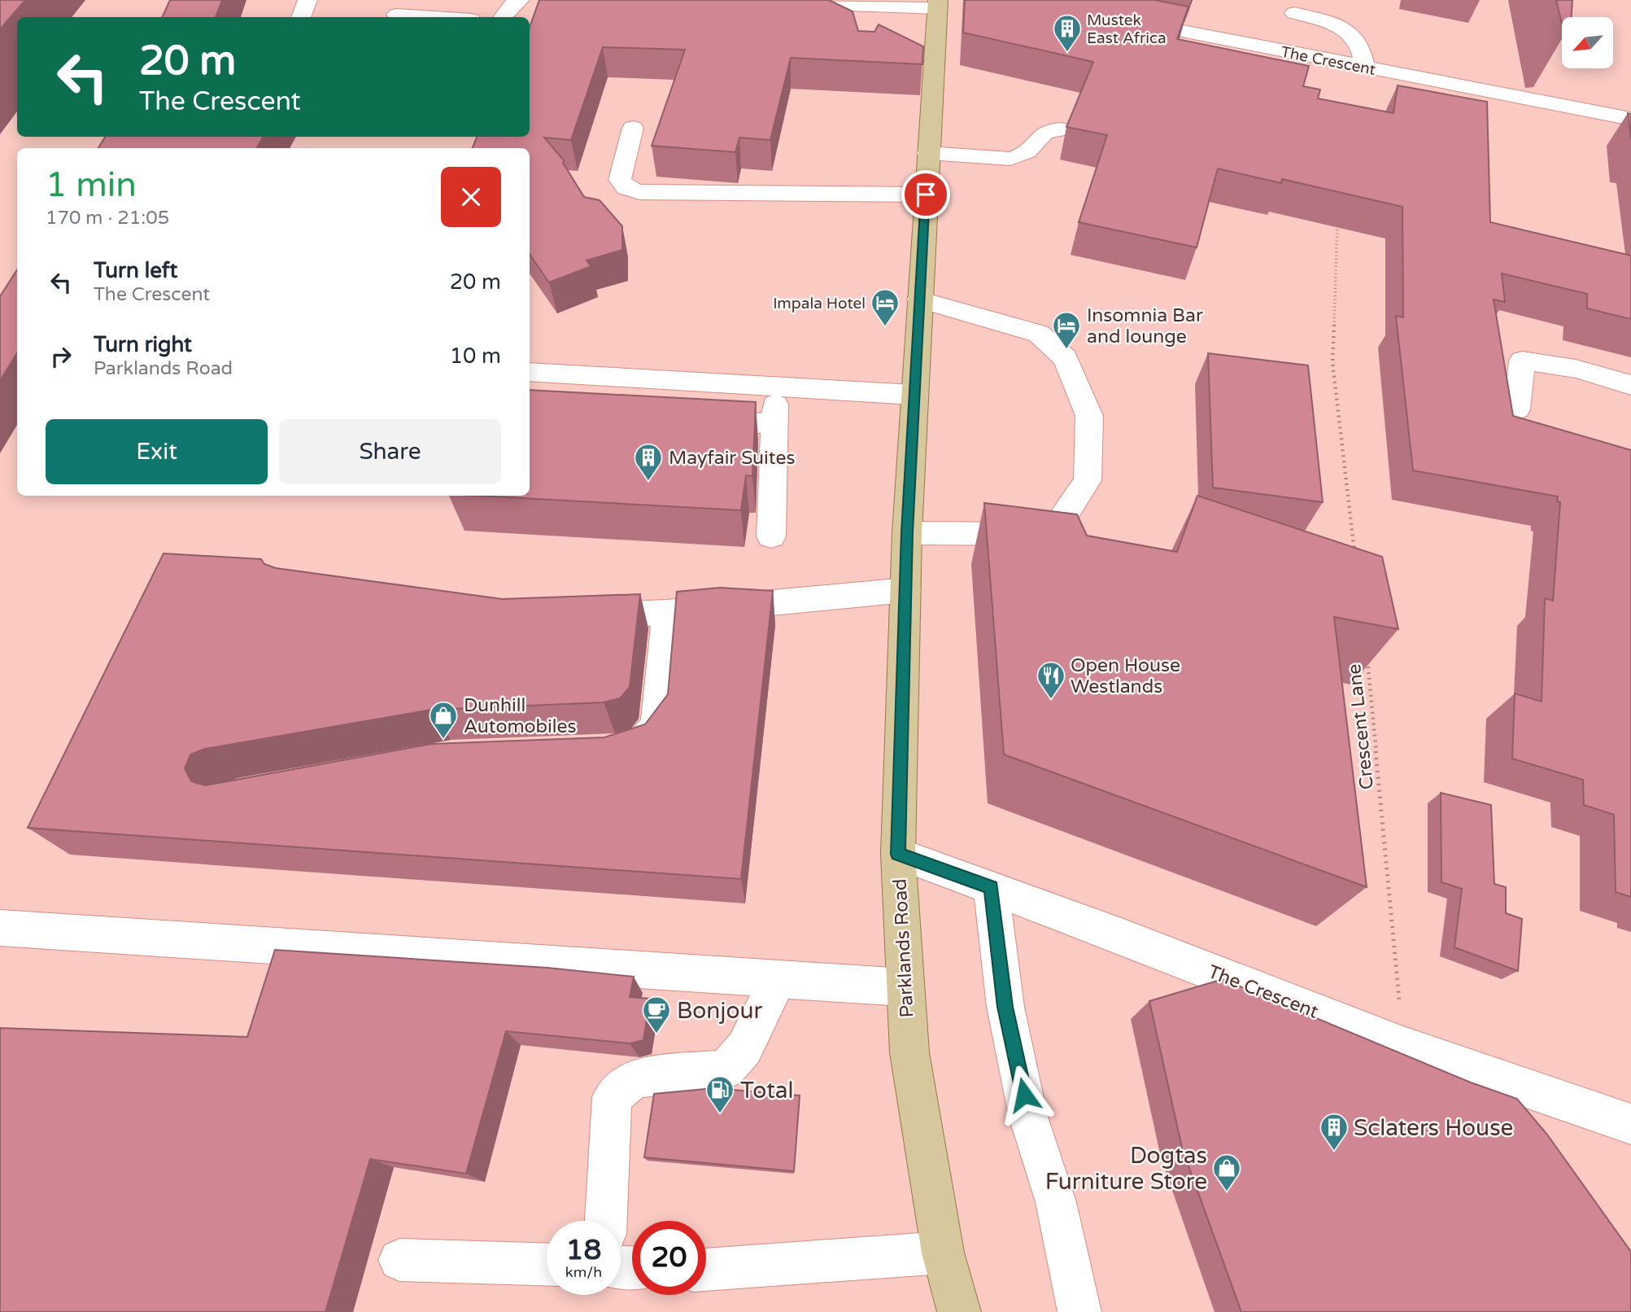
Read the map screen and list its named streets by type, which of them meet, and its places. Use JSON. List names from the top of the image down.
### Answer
{
  "streets": {
    "main road": ["Parklands Road"],
    "street": ["The Crescent"],
    "path": ["Crescent Lane"]
  },
  "crossings": [
    ["The Crescent", "Crescent Lane"],
    ["The Crescent", "Parklands Road"]
  ],
  "places": {
    "building": ["Mustek East Africa", "Mayfair Suites", "Sclaters House"],
    "hotel": ["Impala Hotel", "Insomnia Bar and lounge"],
    "restaurant": ["Open House Westlands"],
    "shop": ["Dunhill Automobiles", "Dogtas Furniture Store"],
    "cafe": ["Bonjour"],
    "fuel station": ["Total"]
  },
  "north": "bottom left",
  "page": {
    "turn": ["20 m", "The Crescent"],
    "heading": ["1 min", "170 m · 21:05"],
    "list": [
      {
        "name": "Turn left",
        "note": "The Crescent",
        "value": "20 m"
      },
      {
        "name": "Turn right",
        "note": "Parklands Road",
        "value": "10 m"
      }
    ],
    "buttons": ["Exit", "Share"],
    "speed": "18 km/h",
    "limit": "20"
  }
}
